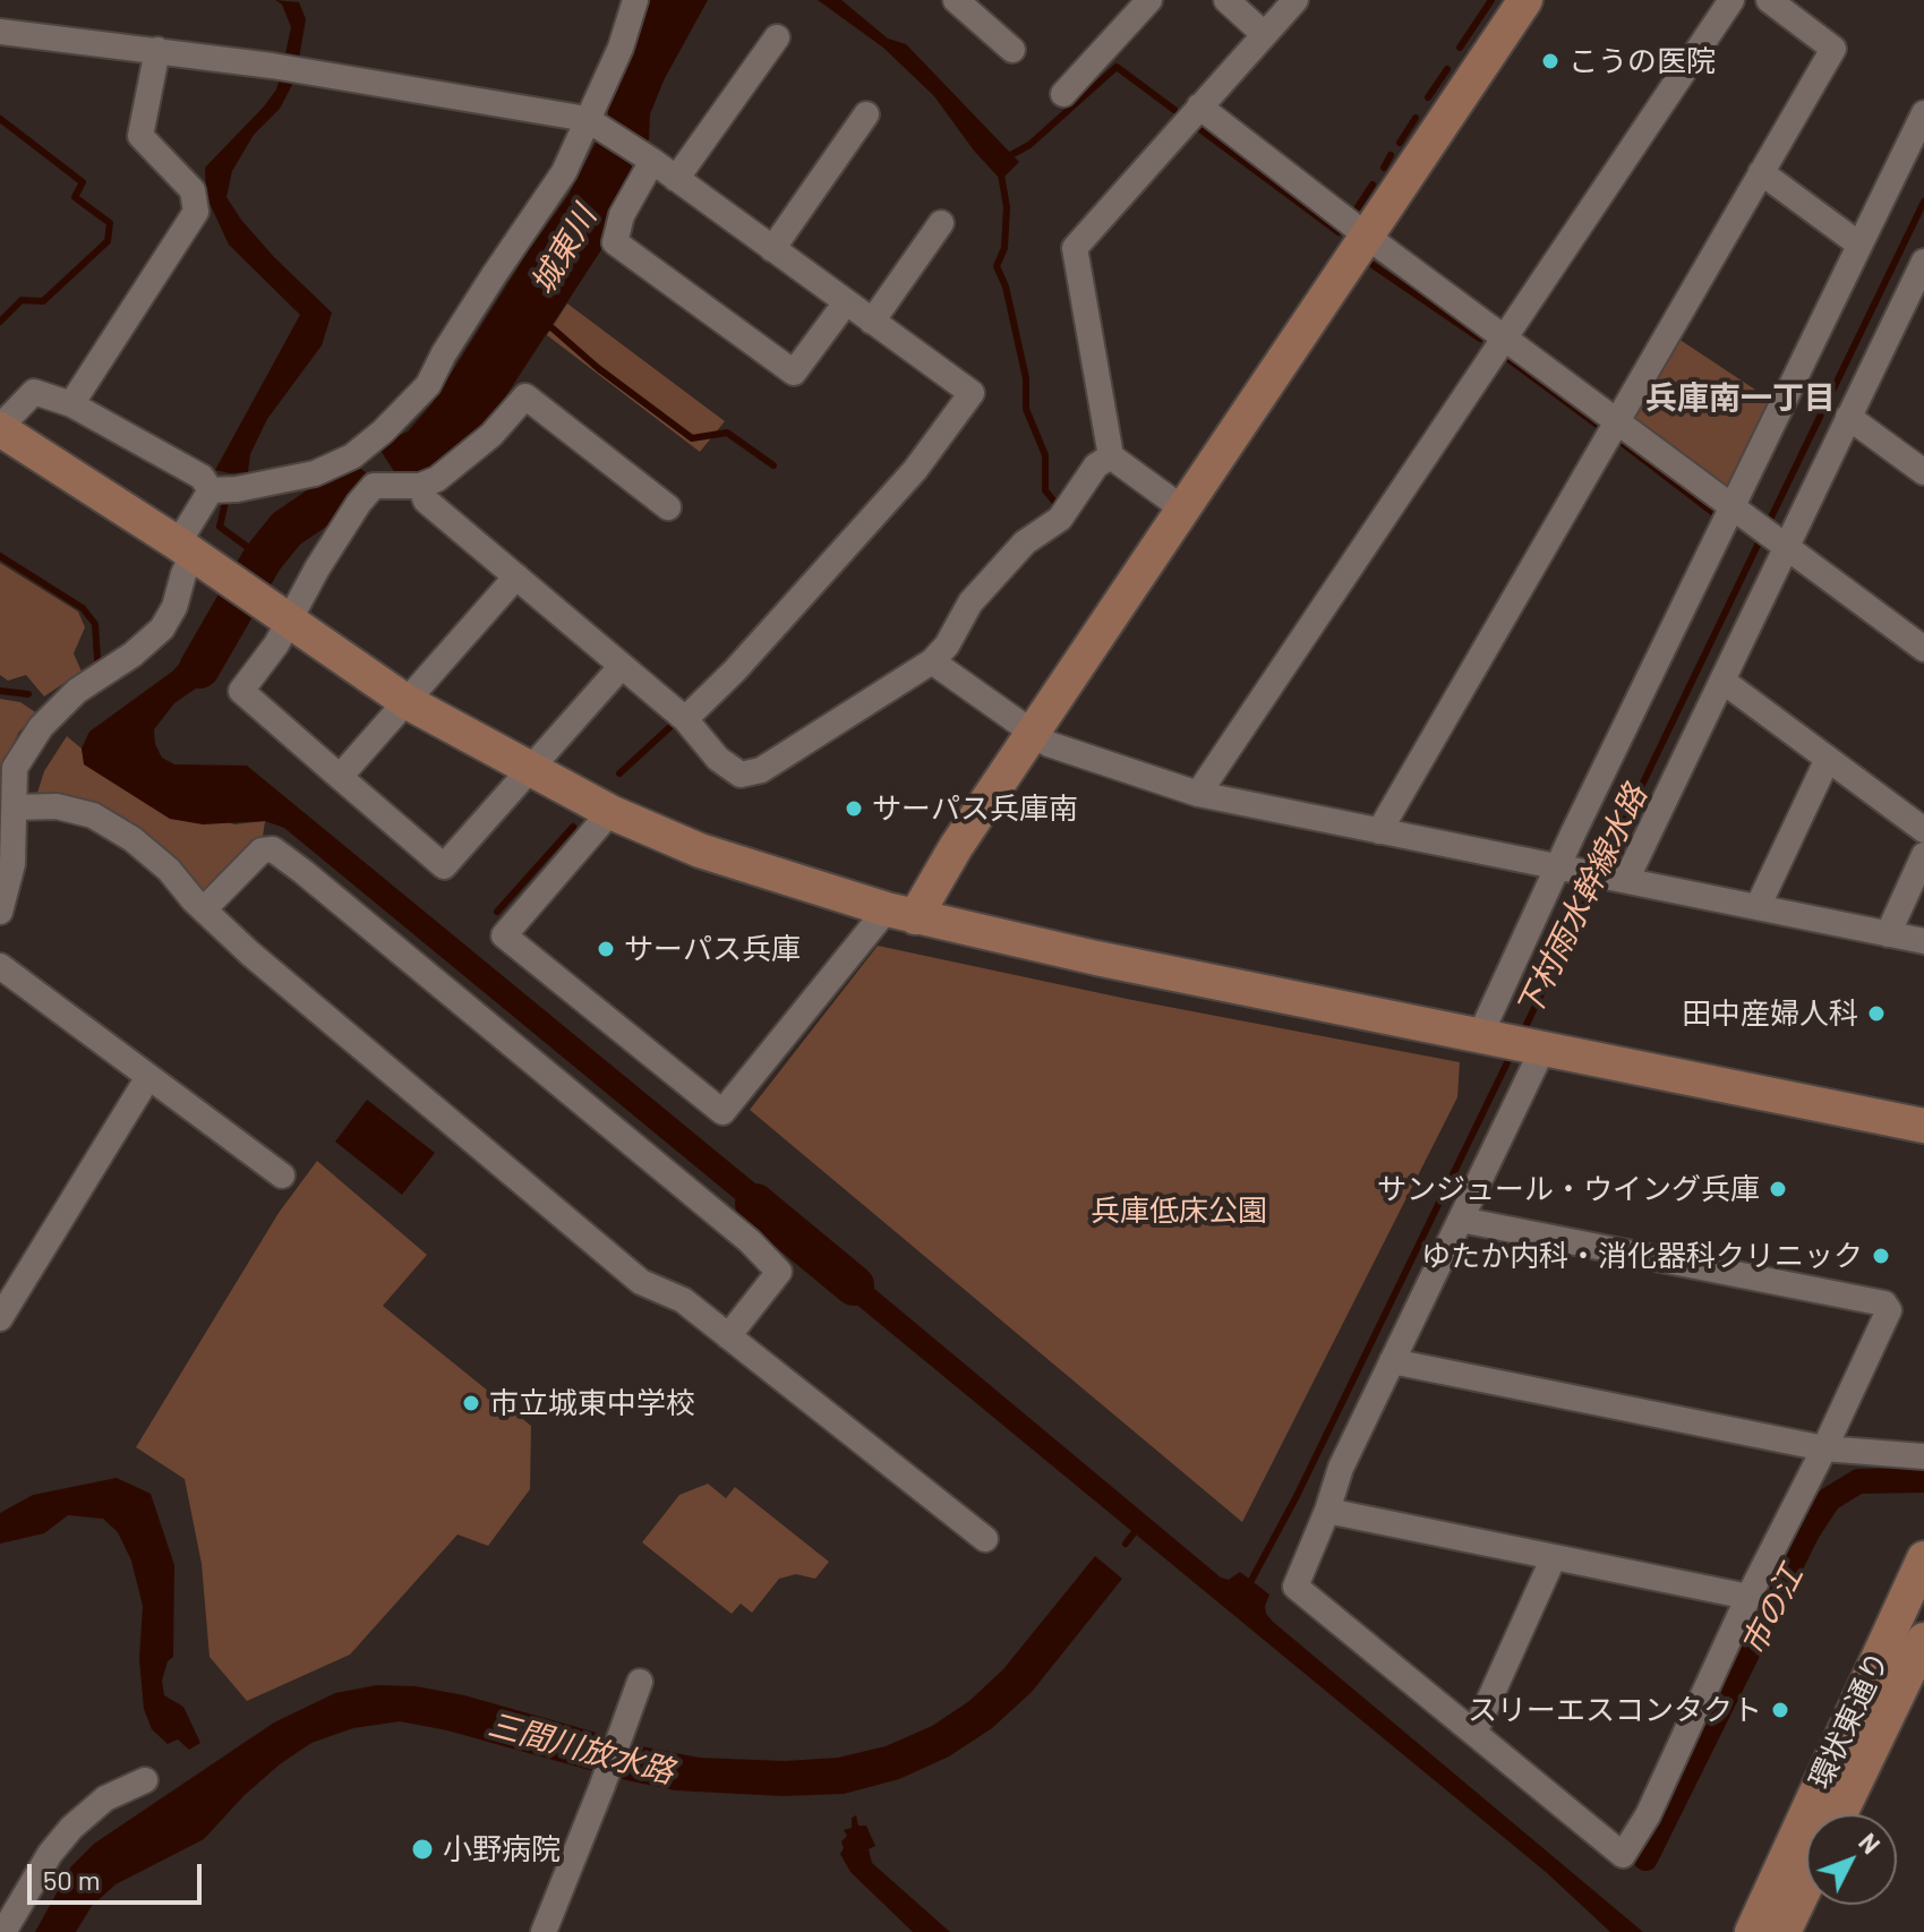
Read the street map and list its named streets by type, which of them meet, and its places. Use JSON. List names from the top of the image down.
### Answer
{
  "streets": {
    "street": ["環状東通り"]
  },
  "districts": ["兵庫南一丁目"],
  "water": [
    "城東川",
    "下村雨水幹線水路",
    "市の江",
    "三間川放水路"
  ],
  "parks": ["兵庫低床公園"],
  "places": [
    "こうの医院",
    "サーパス兵庫南",
    "サーパス兵庫",
    "田中産婦人科",
    "サンジュール・ウイング兵庫",
    "ゆたか内科・消化器科クリニック",
    "市立城東中学校",
    "スリーエスコンタクト",
    "小野病院"
  ],
  "scale_bar": "50 m",
  "north": "top right"
}
